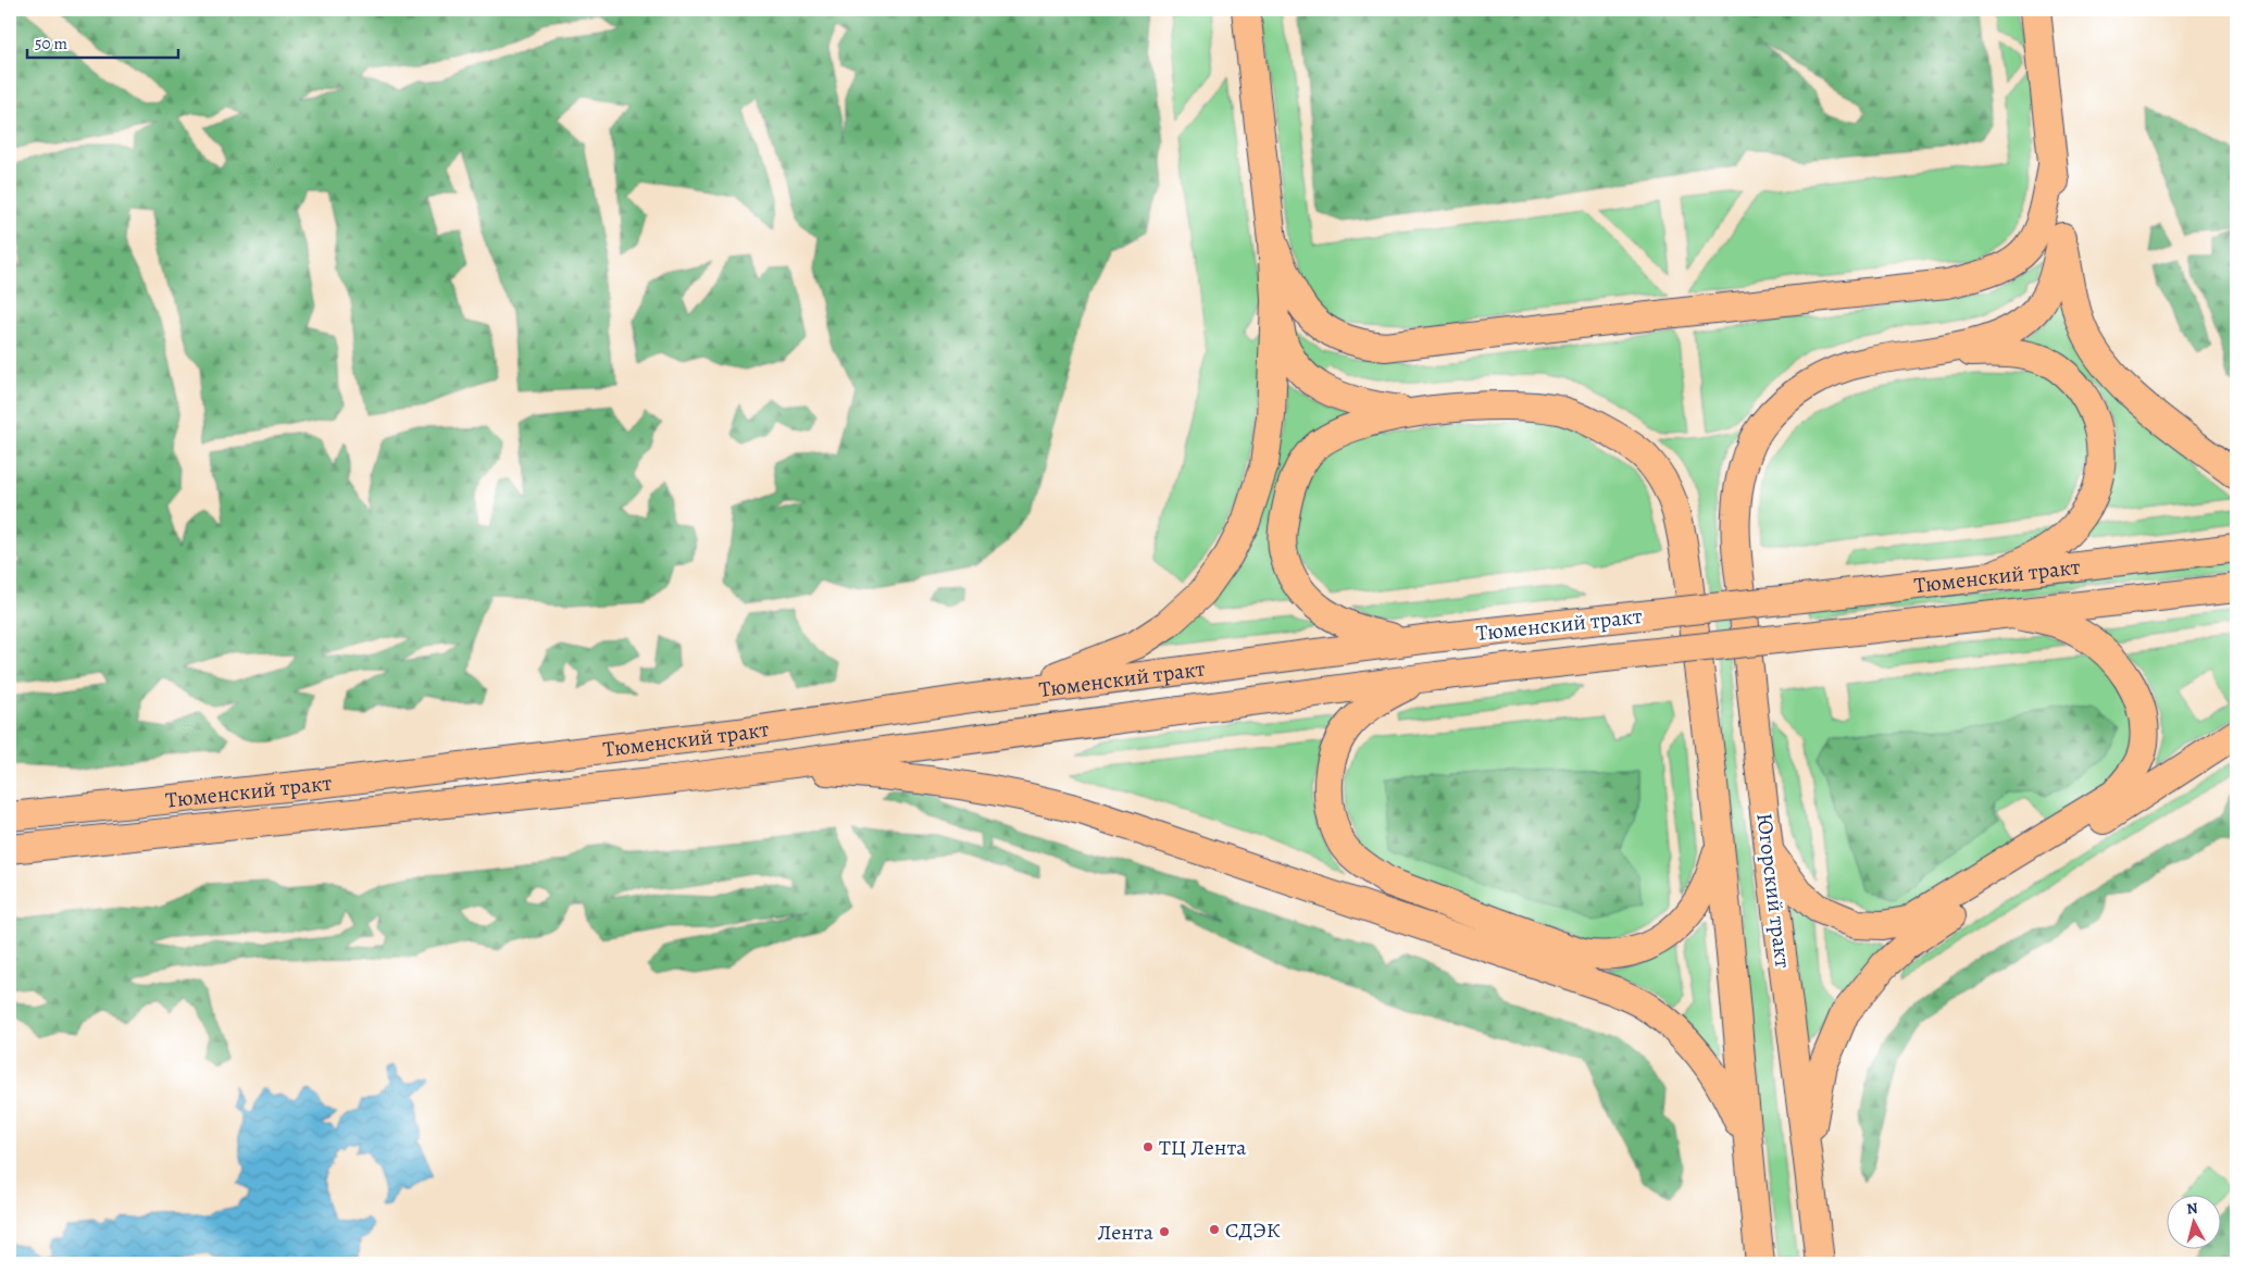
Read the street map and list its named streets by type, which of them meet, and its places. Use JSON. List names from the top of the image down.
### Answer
{
  "streets": {
    "main road": ["Тюменский тракт", "Югорский тракт"]
  },
  "places": ["ТЦ Лента", "СДЭК", "Лента"],
  "scale_bar": "50 m",
  "north": "top"
}
